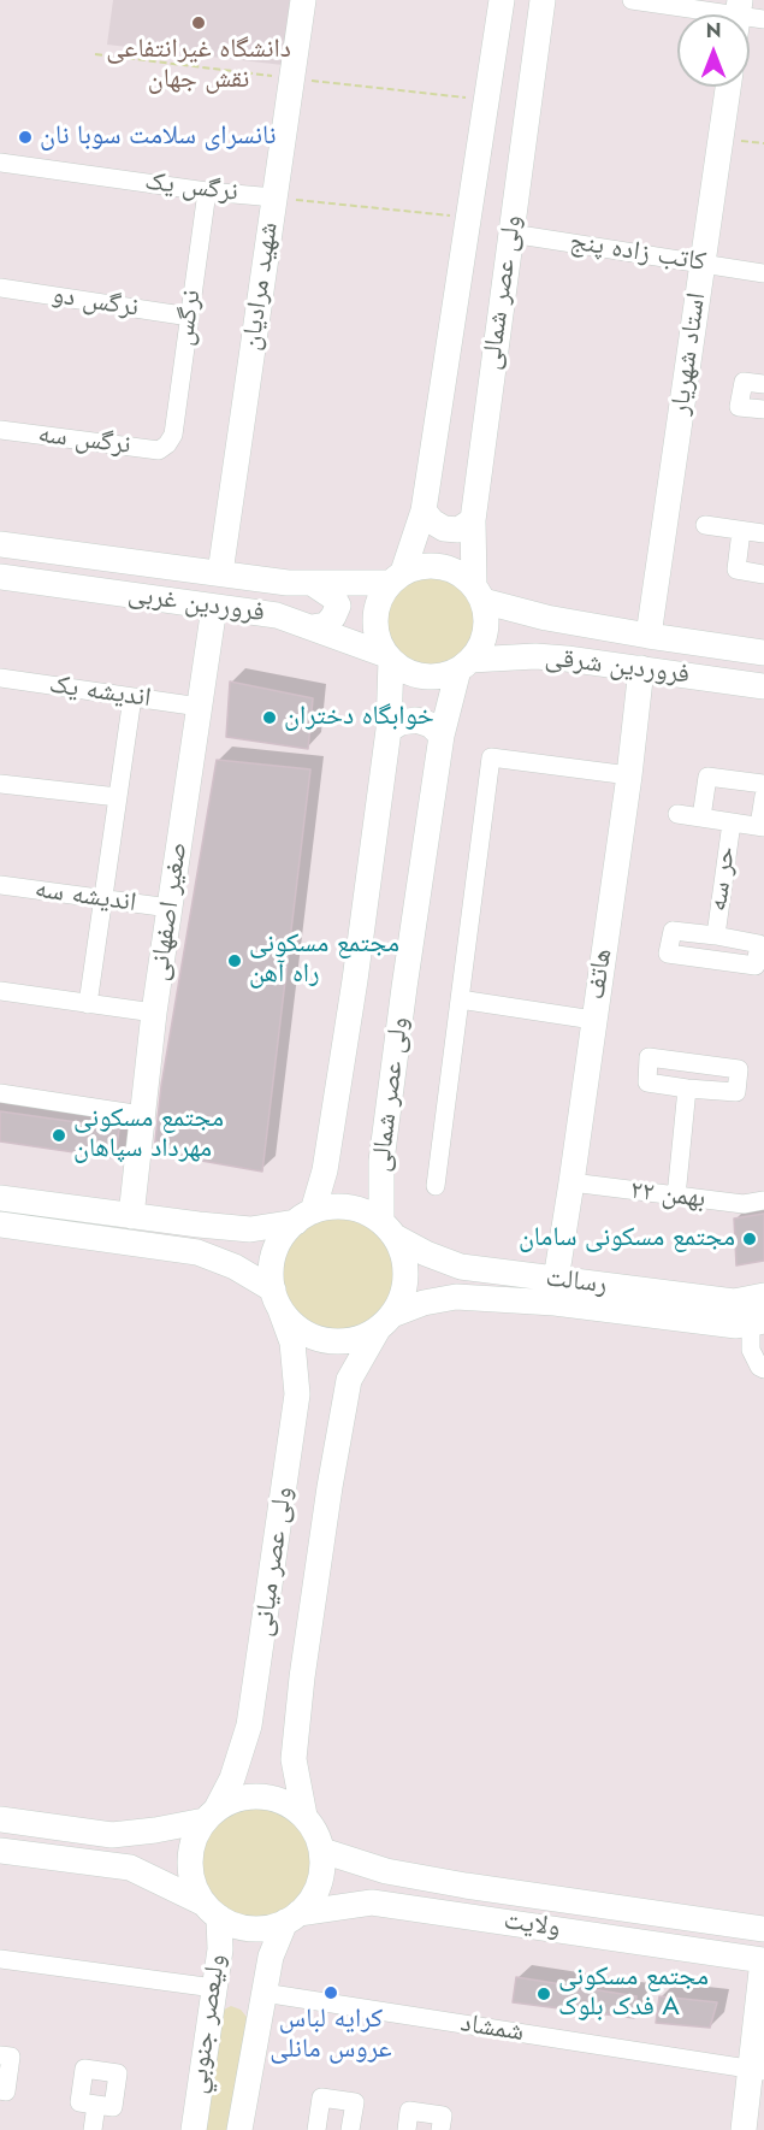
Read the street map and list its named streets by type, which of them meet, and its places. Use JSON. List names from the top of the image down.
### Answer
{
  "streets": {
    "main road": [
      "شهید مرادیان",
      "ولی عصر شمالی",
      "استاد شهریار",
      "فروردین غربی",
      "فروردین شرقی",
      "صغیر اصفهانی",
      "هاتف",
      "رسالت",
      "ولی عصر میانی",
      "ولایت",
      "وليعصر جنوبي"
    ],
    "street": [
      "نرگس یک",
      "کاتب زاده پنج",
      "نرگس دو",
      "نرگس",
      "نرگس سه",
      "اندیشه یک",
      "حر سه",
      "اندیشه سه",
      "۲۲ بهمن",
      "شمشاد"
    ]
  },
  "crossings": [
    ["نرگس یک", "شهید مرادیان"],
    ["نرگس یک", "ولی عصر شمالی"],
    ["نرگس یک", "نرگس"],
    ["کاتب زاده پنج", "ولی عصر شمالی"],
    ["کاتب زاده پنج", "استاد شهریار"],
    ["شهید مرادیان", "فروردین غربی"],
    ["ولی عصر شمالی", "فروردین غربی"],
    ["ولی عصر شمالی", "فروردین شرقی"],
    ["ولی عصر شمالی", "رسالت"],
    ["ولی عصر شمالی", "ولی عصر میانی"],
    ["نرگس دو", "نرگس"],
    ["نرگس", "نرگس سه"],
    ["استاد شهریار", "فروردین شرقی"],
    ["فروردین غربی", "فروردین شرقی"],
    ["فروردین غربی", "صغیر اصفهانی"],
    ["فروردین شرقی", "هاتف"],
    ["اندیشه یک", "صغیر اصفهانی"],
    ["اندیشه سه", "صغیر اصفهانی"],
    ["هاتف", "۲۲ بهمن"],
    ["هاتف", "رسالت"],
    ["رسالت", "ولی عصر میانی"],
    ["ولی عصر میانی", "ولایت"],
    ["ولی عصر میانی", "وليعصر جنوبي"],
    ["ولایت", "وليعصر جنوبي"],
    ["وليعصر جنوبي", "شمشاد"]
  ],
  "places": [
    "دانشگاه غیرانتفاعی نقش جهان",
    "نانسرای سلامت سوبا نان",
    "خوابگاه دختران",
    "مجتمع مسکونی راه آهن",
    "مجتمع مسکونی مهرداد سپاهان",
    "مجتمع مسکونی سامان",
    "کرایه لباس عروس مانلی",
    "مجتمع مسکونی فدک بلوک A"
  ],
  "north": "top"
}
